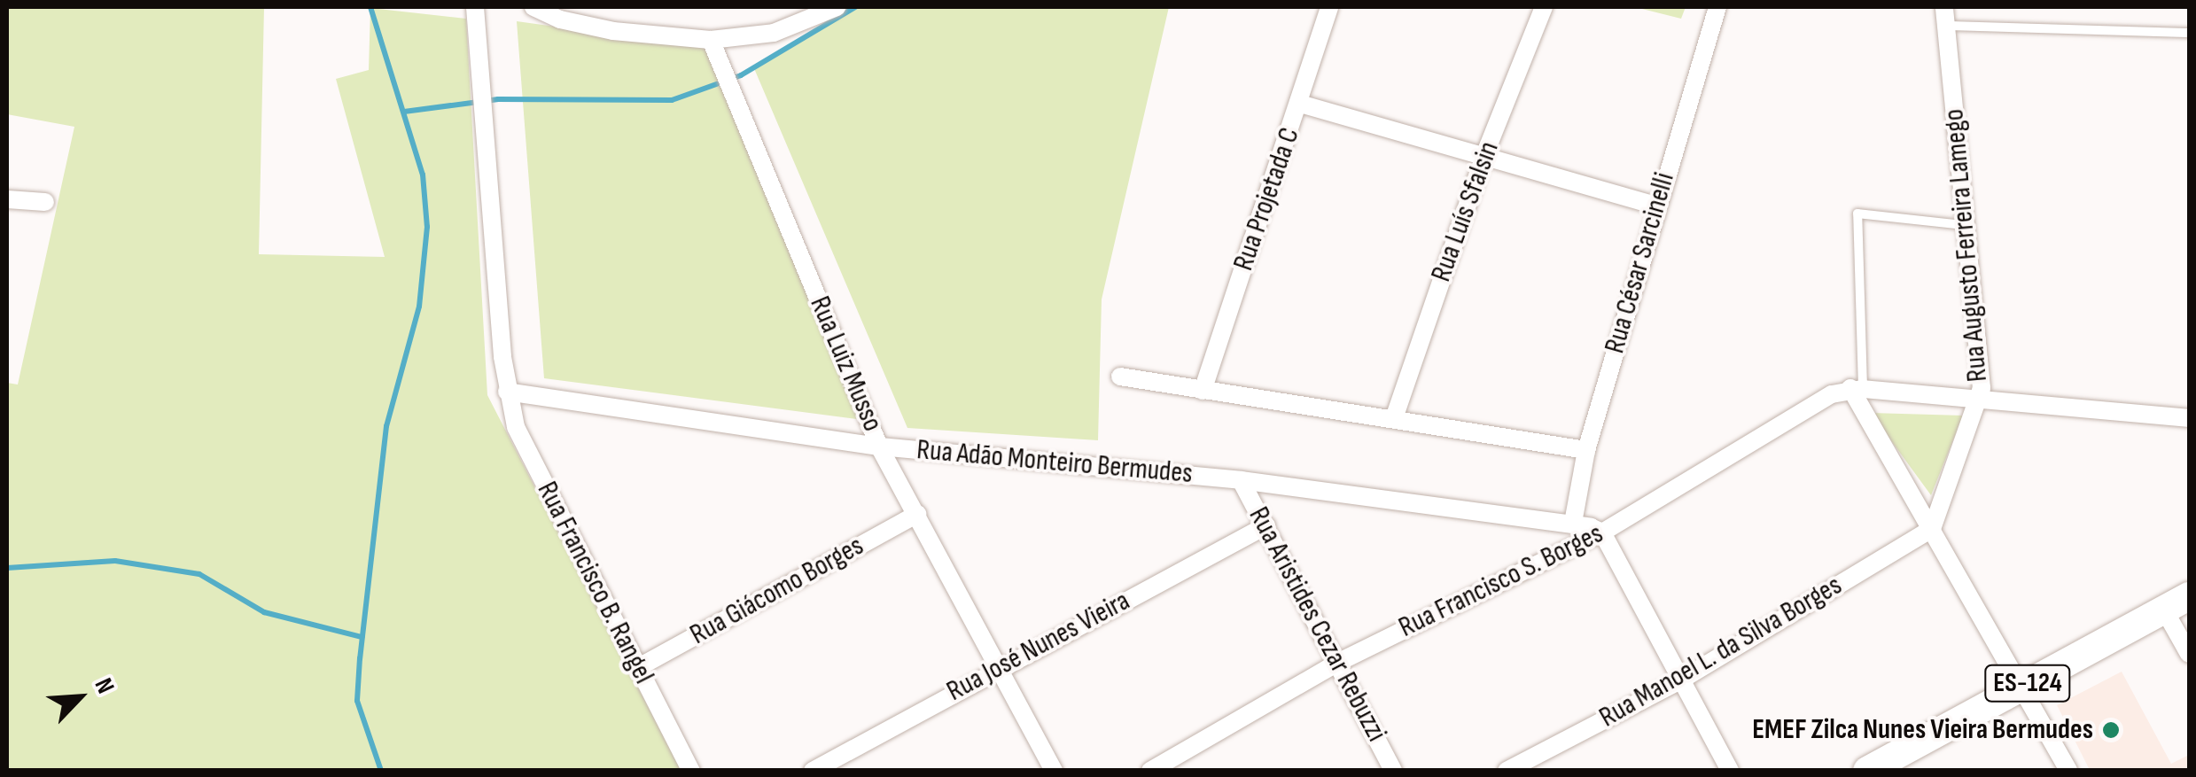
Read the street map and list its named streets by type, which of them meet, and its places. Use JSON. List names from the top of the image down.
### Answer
{
  "streets": {
    "main road": ["ES-124"],
    "street": [
      "Rua Projetada C",
      "Rua Luís Sfalsin",
      "Rua Augusto Ferreira Lamego",
      "Rua César Sarcinelli",
      "Rua Luiz Musso",
      "Rua Adão Monteiro Bermudes",
      "Rua Francisco S. Borges",
      "Rua Francisco B. Rangel",
      "Rua Giácomo Borges",
      "Rua Aristides Cezar Rebuzzi",
      "Rua José Nunes Vieira",
      "Rua Manoel L. da Silva Borges"
    ]
  },
  "crossings": [
    ["Rua Augusto Ferreira Lamego", "Rua Manoel L. da Silva Borges"],
    ["Rua César Sarcinelli", "Rua Adão Monteiro Bermudes"],
    ["Rua Luiz Musso", "Rua Adão Monteiro Bermudes"],
    ["Rua Luiz Musso", "Rua Giácomo Borges"],
    ["Rua Luiz Musso", "Rua José Nunes Vieira"],
    ["Rua Adão Monteiro Bermudes", "Rua Francisco S. Borges"],
    ["Rua Adão Monteiro Bermudes", "Rua Francisco B. Rangel"],
    ["Rua Adão Monteiro Bermudes", "Rua Aristides Cezar Rebuzzi"],
    ["Rua Francisco S. Borges", "Rua Aristides Cezar Rebuzzi"],
    ["Rua Francisco B. Rangel", "Rua Giácomo Borges"],
    ["Rua Aristides Cezar Rebuzzi", "Rua José Nunes Vieira"]
  ],
  "places": ["EMEF Zilca Nunes Vieira Bermudes"],
  "north": "top right"
}
